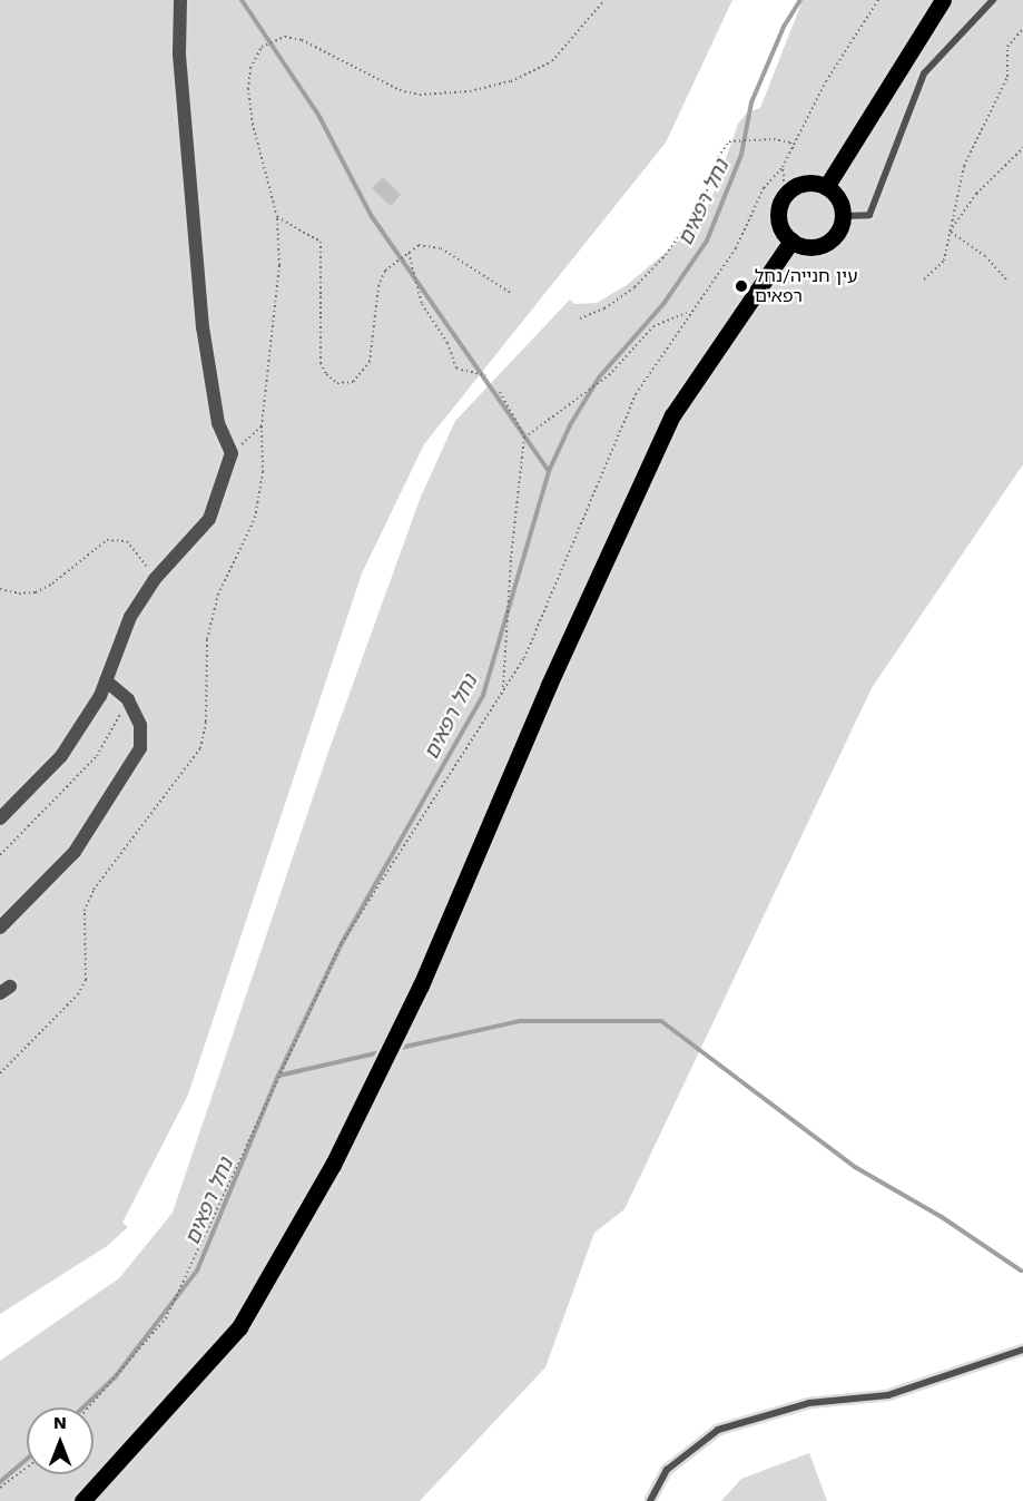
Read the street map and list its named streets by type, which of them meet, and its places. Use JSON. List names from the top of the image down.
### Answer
{
  "water": ["נחל רפאים"],
  "places": ["עין חנייה/נחל רפאים"],
  "north": "top"
}
